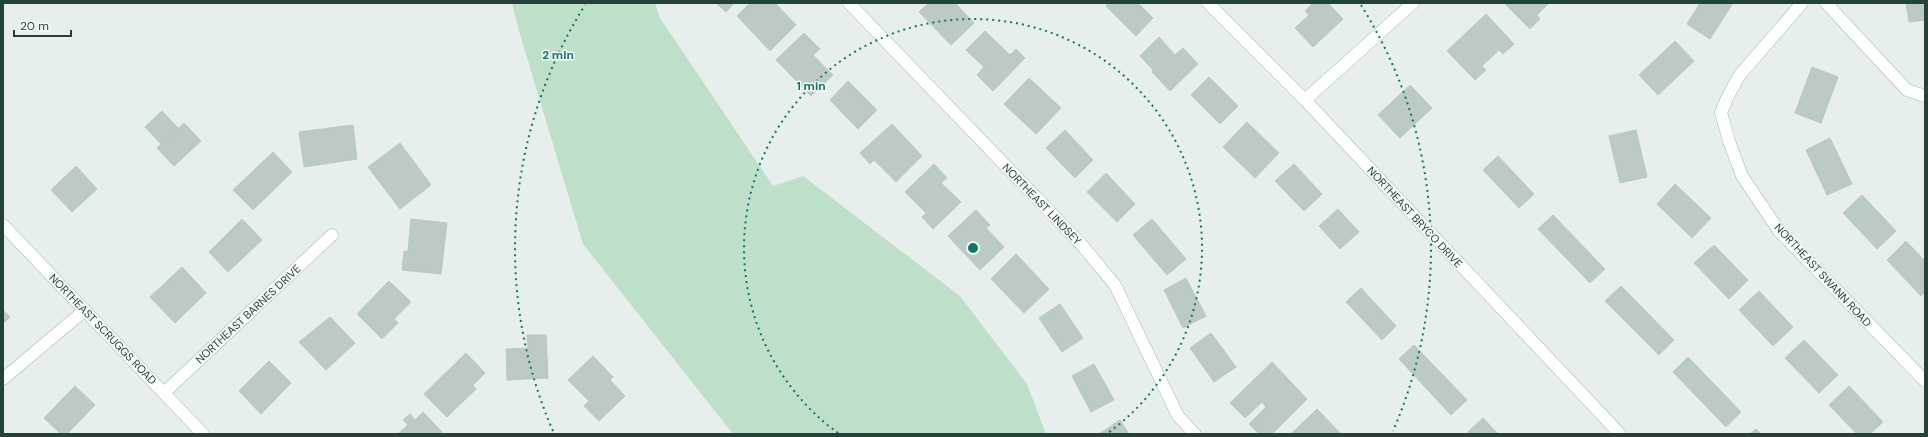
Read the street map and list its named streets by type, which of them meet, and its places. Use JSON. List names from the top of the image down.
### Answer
{
  "streets": {
    "street": [
      "NORTHEAST LINDSEY",
      "NORTHEAST BRYCO DRIVE",
      "NORTHEAST SWANN ROAD",
      "NORTHEAST BARNES DRIVE",
      "NORTHEAST SCRUGGS ROAD"
    ]
  },
  "crossings": [
    ["NORTHEAST BARNES DRIVE", "NORTHEAST SCRUGGS ROAD"]
  ],
  "scale_bar": "20 m",
  "rings": ["2 min", "1 min"]
}
